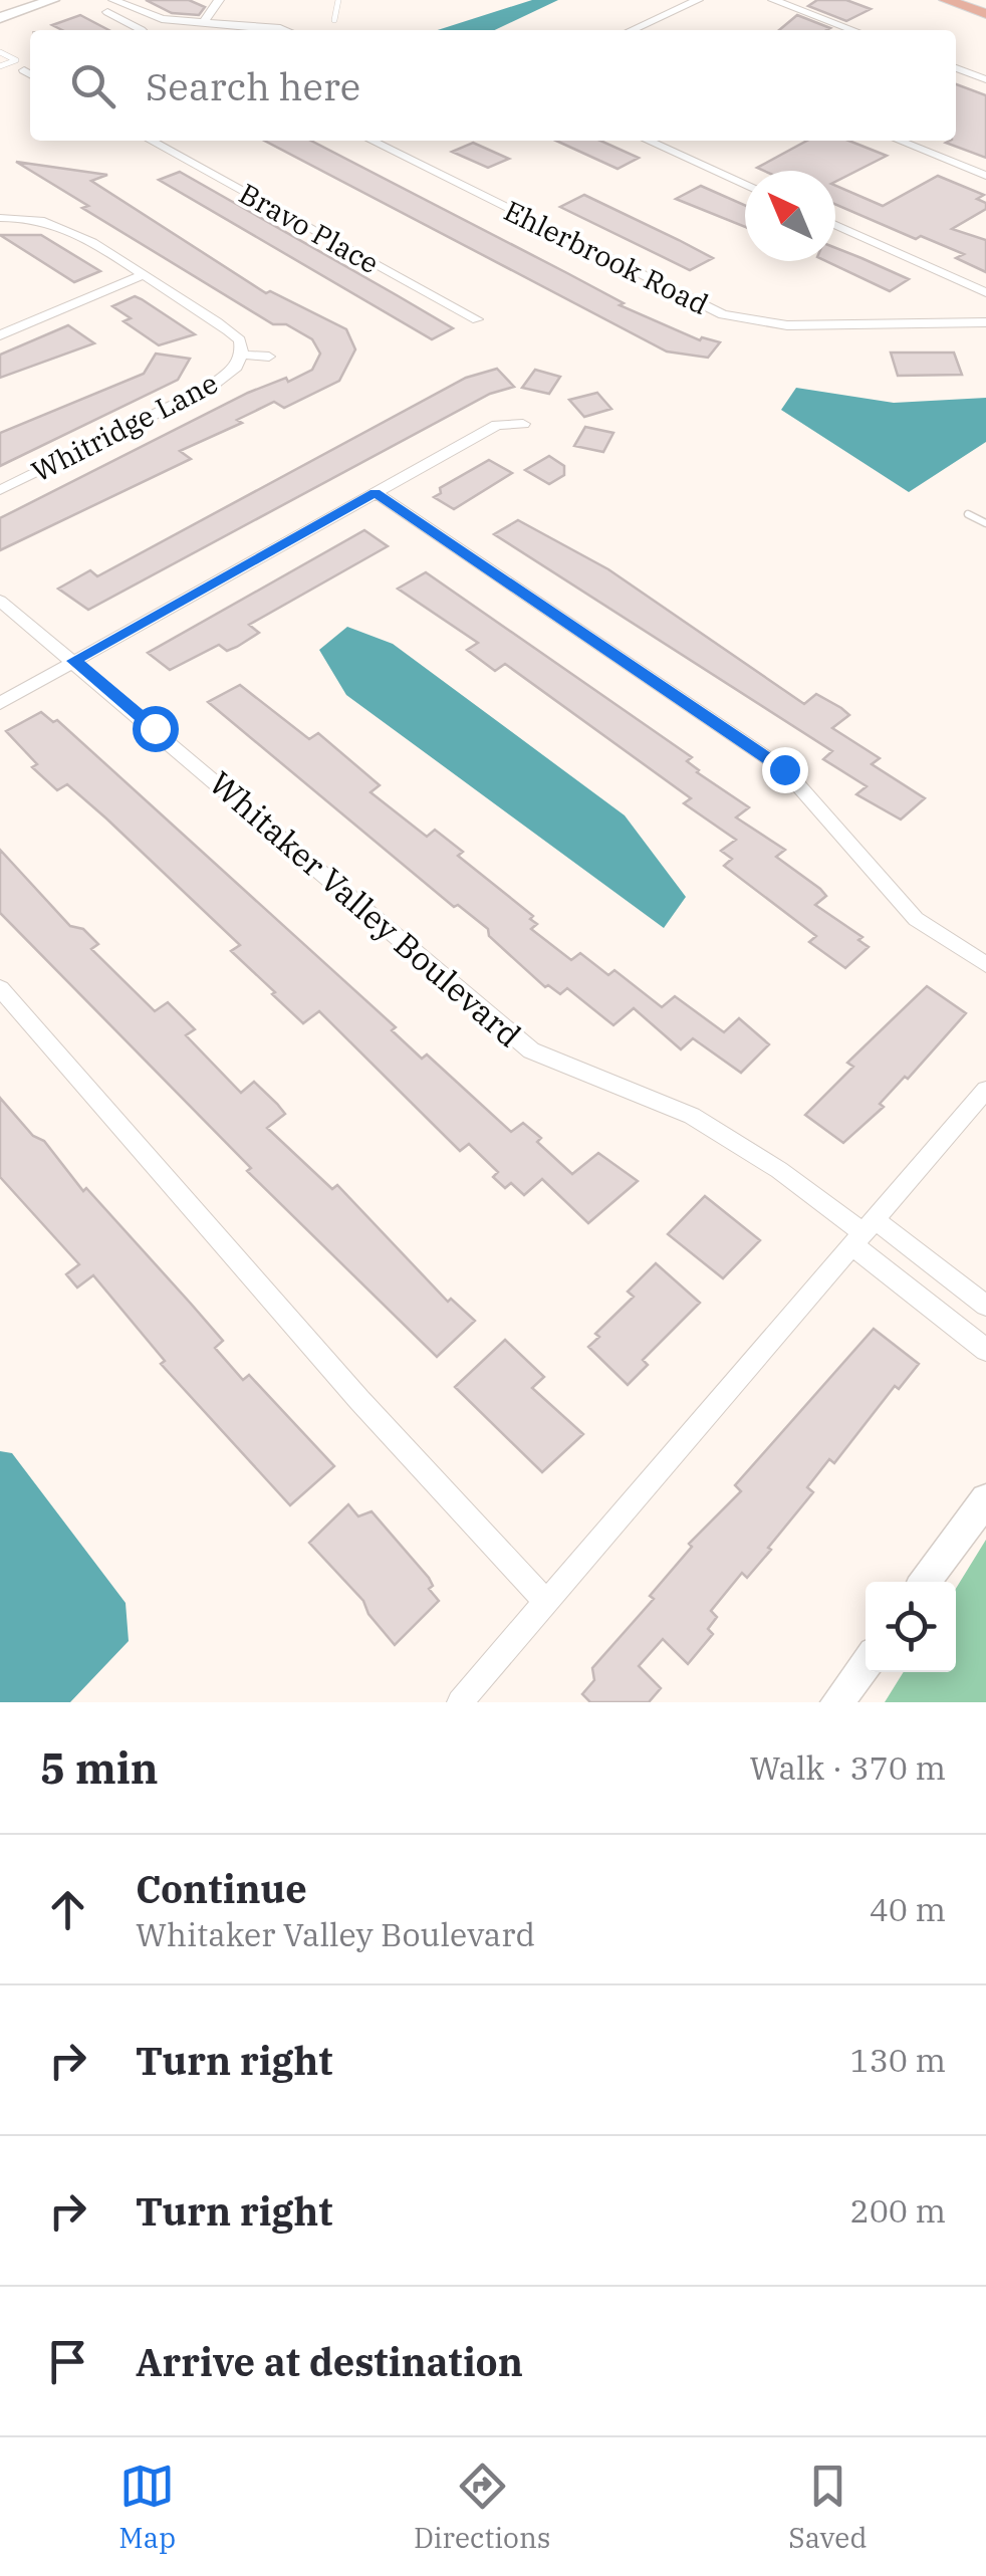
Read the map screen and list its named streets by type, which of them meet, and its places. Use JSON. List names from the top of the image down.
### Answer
{
  "streets": {
    "street": [
      "Bravo Place",
      "Ehlerbrook Road",
      "Whitridge Lane",
      "Whitaker Valley Boulevard"
    ]
  },
  "north": "top left",
  "page": {
    "search": "Search here",
    "heading": ["5 min", "Walk · 370 m"],
    "list": [
      ["Continue", "Whitaker Valley Boulevard", "40 m"],
      ["Turn right", "130 m"],
      ["Turn right", "200 m"],
      "Arrive at destination"
    ],
    "nav": ["Map", "Directions", "Saved"]
  }
}
